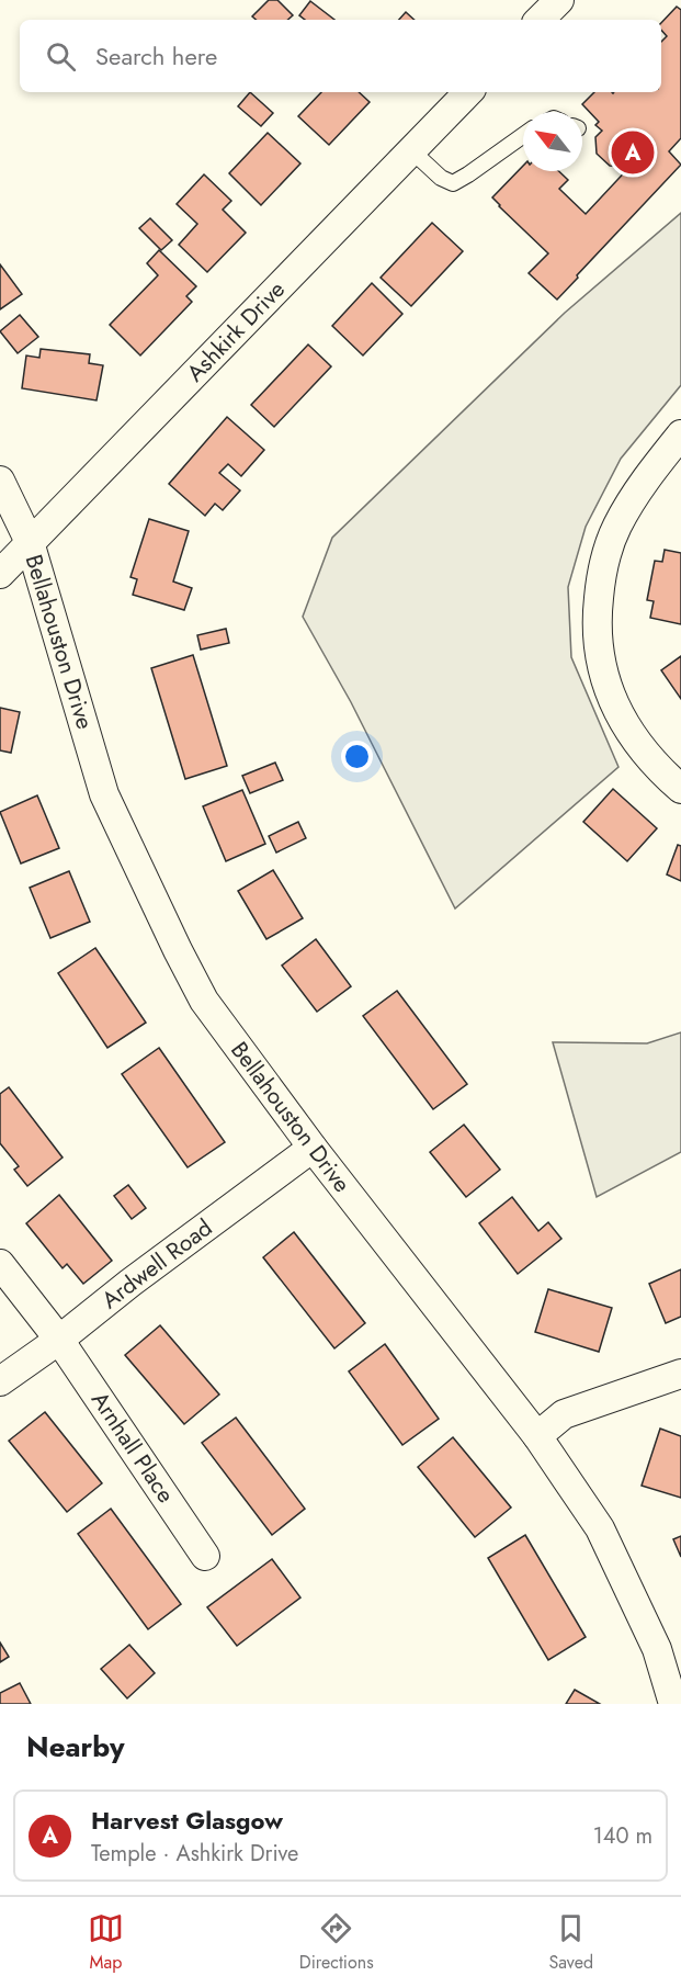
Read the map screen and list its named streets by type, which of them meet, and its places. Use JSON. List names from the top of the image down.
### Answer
{
  "streets": {
    "street": [
      "Ashkirk Drive",
      "Bellahouston Drive",
      "Ardwell Road",
      "Arnhall Place"
    ]
  },
  "crossings": [
    ["Ashkirk Drive", "Bellahouston Drive"],
    ["Bellahouston Drive", "Ardwell Road"],
    ["Ardwell Road", "Arnhall Place"]
  ],
  "north": "top left",
  "page": {
    "search": "Search here",
    "pins": "A",
    "heading": "Nearby",
    "list": [
      {
        "mark": "A",
        "name": "Harvest Glasgow",
        "note": "Temple · Ashkirk Drive",
        "value": "140 m"
      }
    ],
    "nav": ["Map", "Directions", "Saved"]
  }
}
